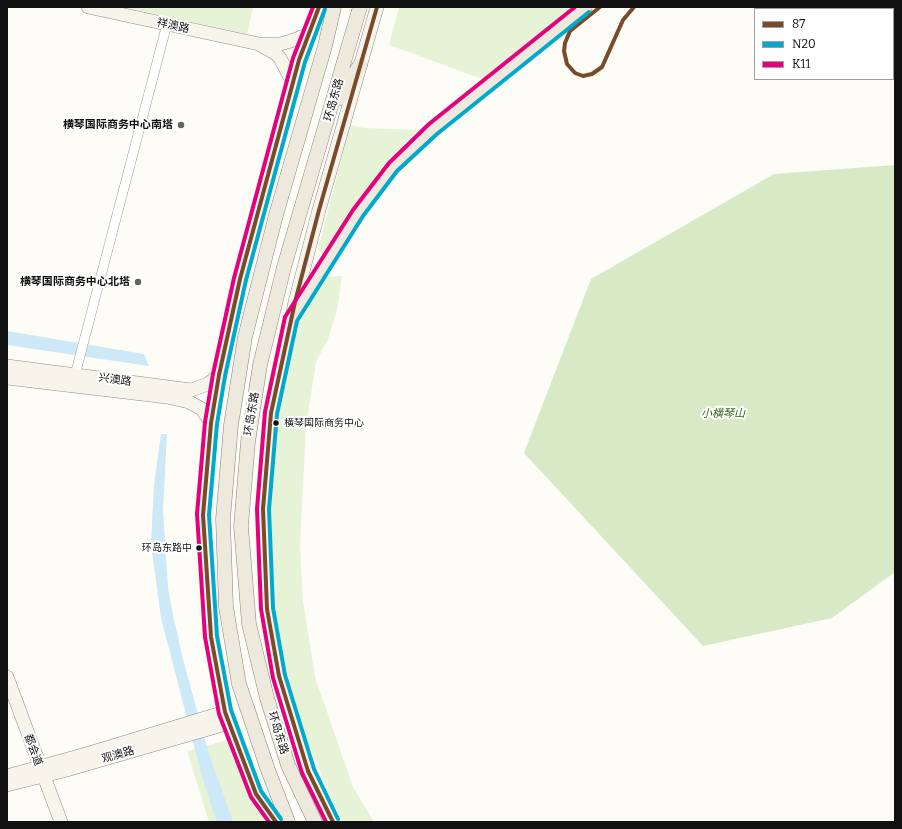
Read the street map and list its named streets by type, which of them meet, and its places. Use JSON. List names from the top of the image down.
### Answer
{
  "streets": {
    "main road": [
      "祥澳路",
      "环岛东路",
      "兴澳路",
      "都会道",
      "观澳路"
    ]
  },
  "crossings": [
    ["都会道", "观澳路"]
  ],
  "parks": ["小橫琴山"],
  "places": [
    "横琴国际商务中心南塔",
    "横琴国际商务中心北塔",
    "横琴国际商务中心",
    "环岛东路中"
  ],
  "lines": ["transit line 87", "transit line K11", "transit line N20"],
  "legend": ["87", "N20", "K11"]
}
